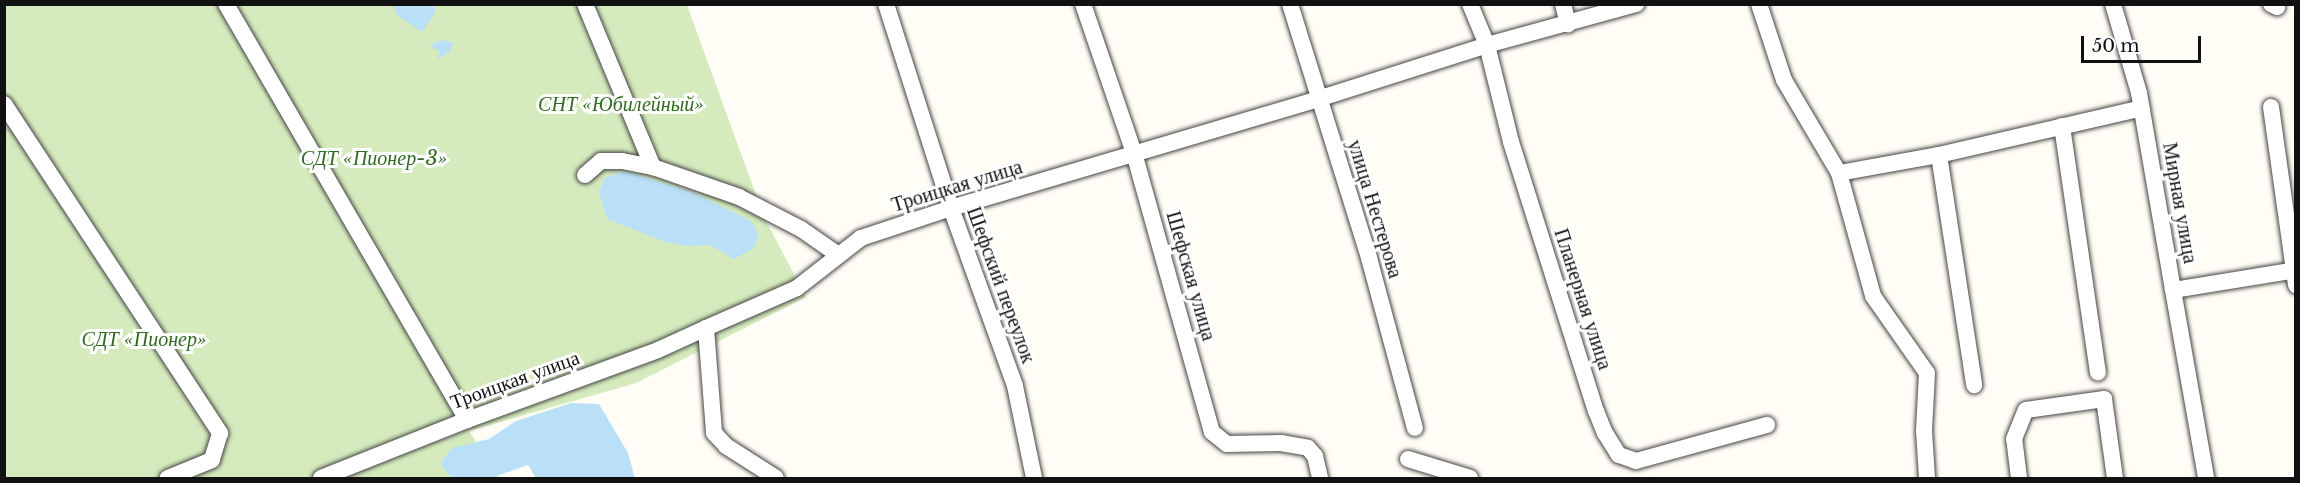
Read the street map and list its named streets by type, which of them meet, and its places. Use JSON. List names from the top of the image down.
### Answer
{
  "streets": {
    "street": [
      "Троицкая улица",
      "Мирная улица",
      "улица Нестерова",
      "Шефская улица",
      "Шефский переулок",
      "Планерная улица"
    ]
  },
  "crossings": [
    ["Троицкая улица", "улица Нестерова"],
    ["Троицкая улица", "Шефская улица"],
    ["Троицкая улица", "Шефский переулок"],
    ["Троицкая улица", "Планерная улица"]
  ],
  "parks": ["СНТ «Юбилейный»", "СДТ «Пионер-3»", "СДТ «Пионер»"],
  "scale_bar": "50 m"
}
